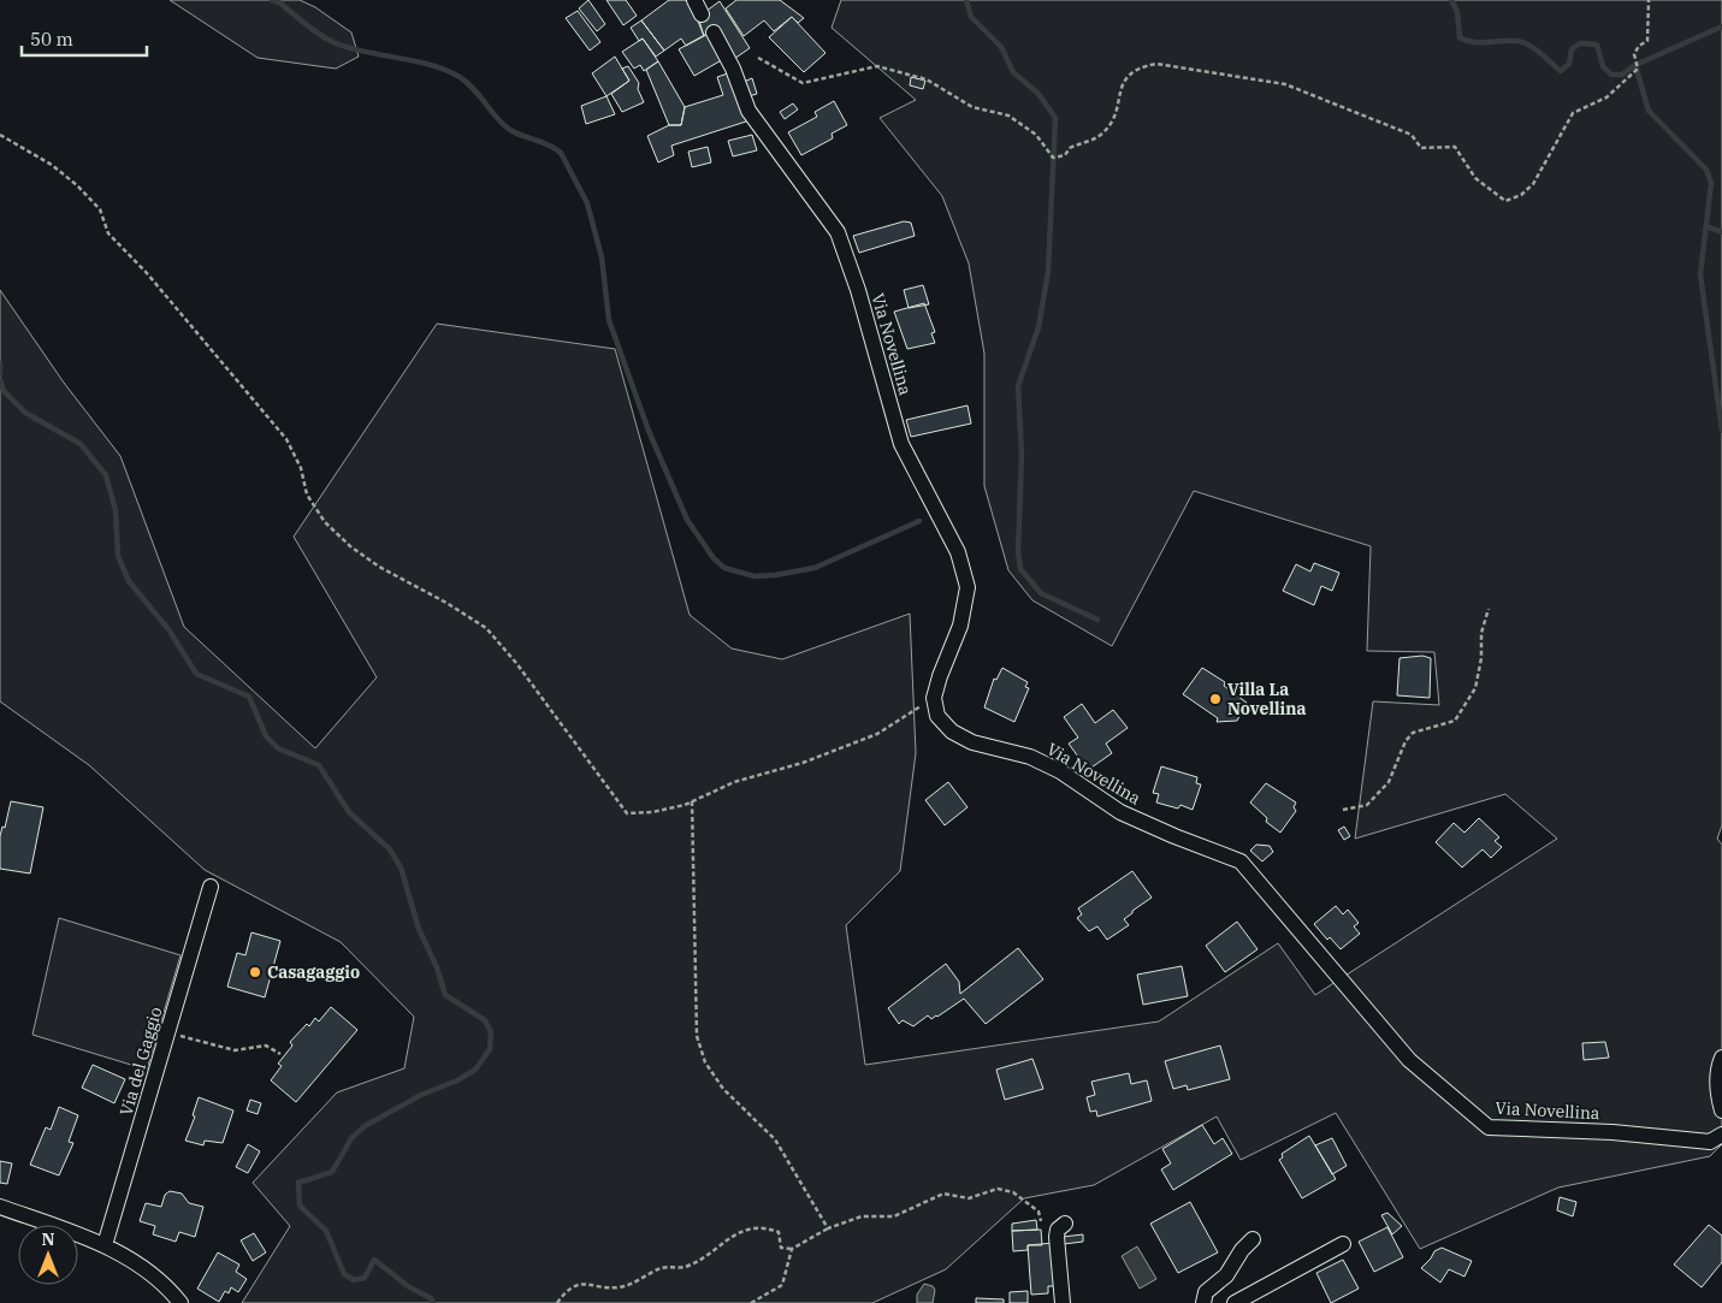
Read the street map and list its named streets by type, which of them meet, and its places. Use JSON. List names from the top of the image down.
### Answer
{
  "streets": {
    "street": ["Via Novellina", "Via del Gaggio"]
  },
  "places": ["Villa La Novellina", "Casagaggio"],
  "scale_bar": "50 m",
  "north": "top"
}
